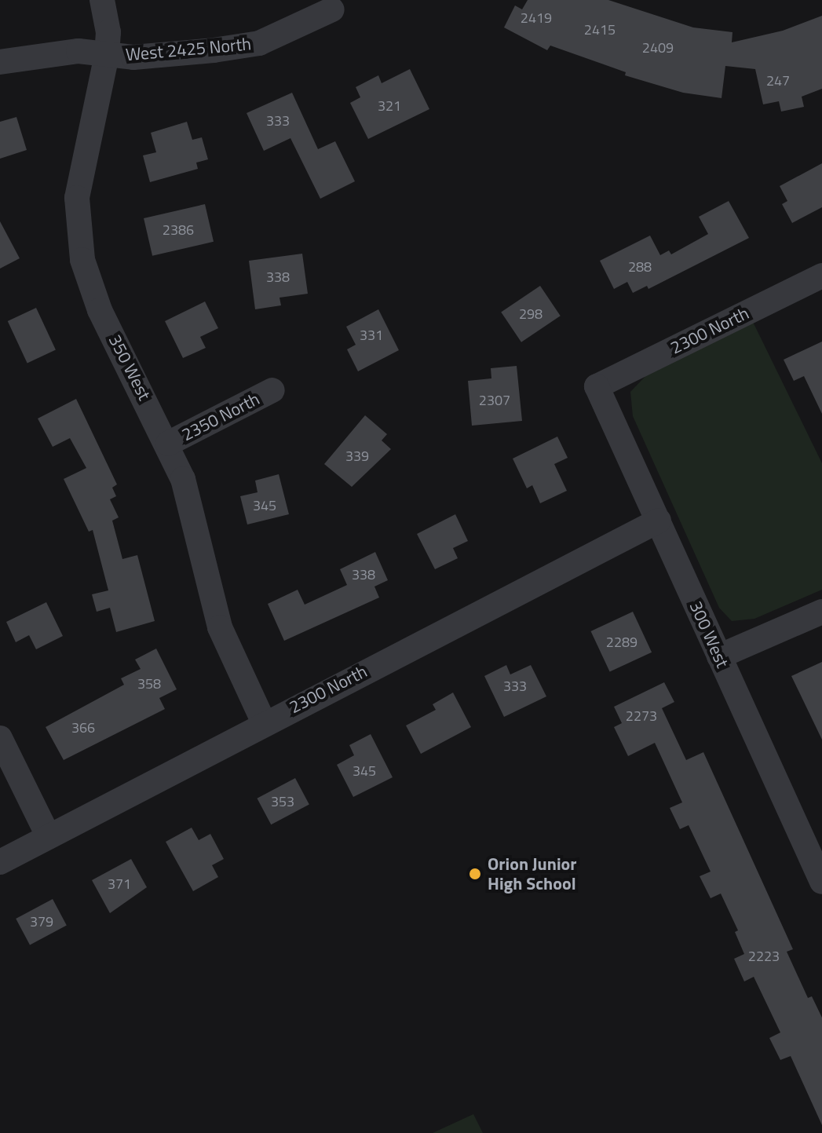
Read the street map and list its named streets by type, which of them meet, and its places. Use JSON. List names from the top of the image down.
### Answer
{
  "streets": {
    "street": [
      "West 2425 North",
      "2300 North",
      "350 West",
      "2350 North",
      "300 West"
    ]
  },
  "crossings": [
    ["West 2425 North", "350 West"],
    ["2300 North", "350 West"],
    ["2300 North", "300 West"],
    ["350 West", "2350 North"]
  ],
  "places": ["Orion Junior High School"],
  "house_numbers": [
    "2419",
    "2415",
    "2409",
    "247",
    "321",
    "333",
    "2386",
    "288",
    "338",
    "298",
    "331",
    "2307",
    "339",
    "345",
    "338",
    "2289",
    "358",
    "333",
    "2273",
    "366",
    "345",
    "353",
    "371",
    "379",
    "2223"
  ]
}
